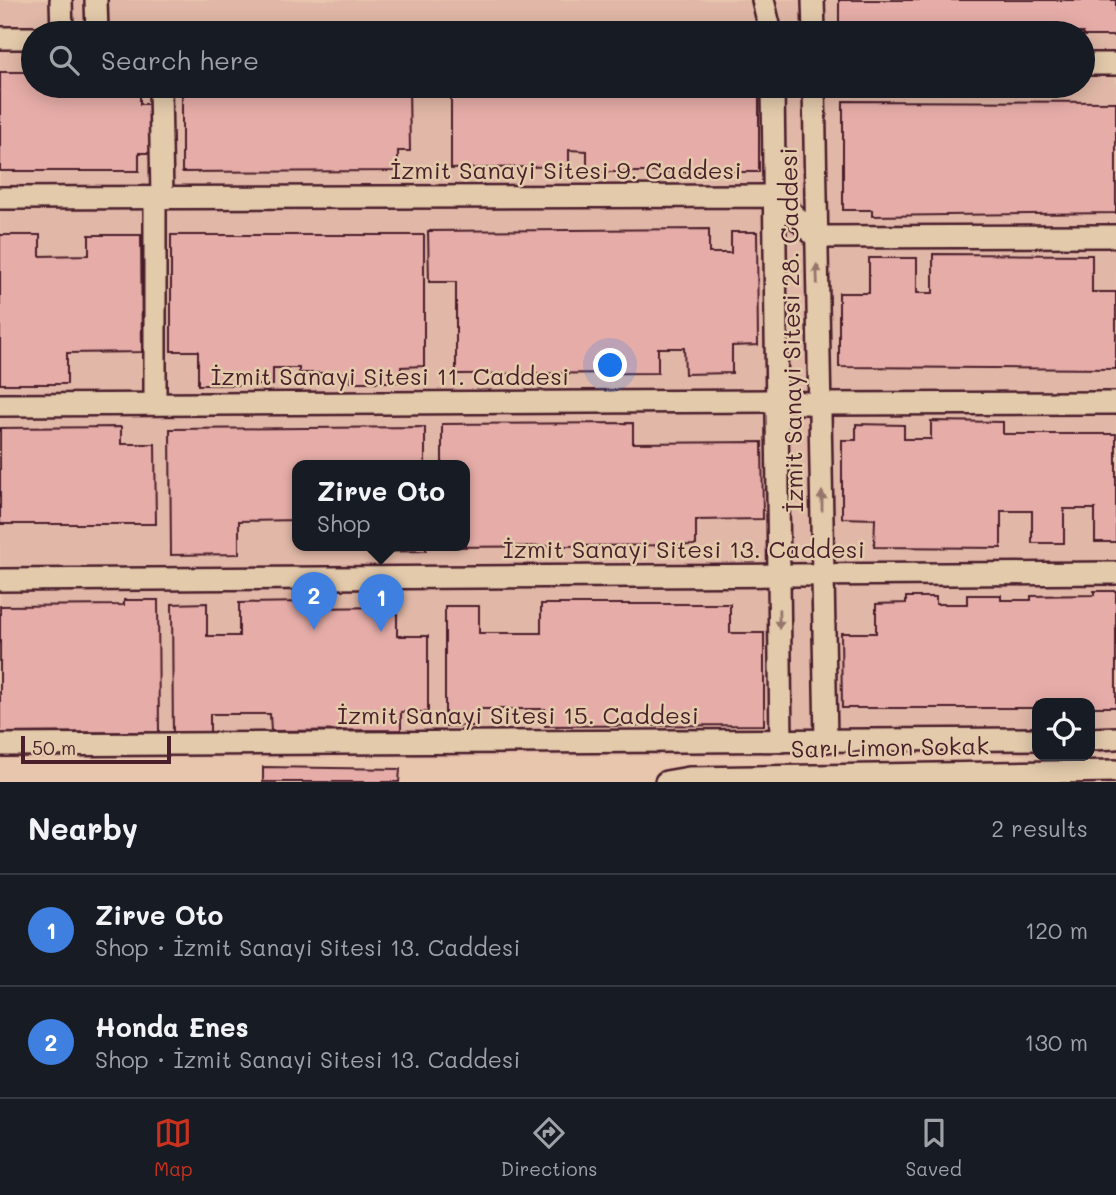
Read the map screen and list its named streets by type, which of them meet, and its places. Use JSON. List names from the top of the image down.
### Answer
{
  "streets": {
    "street": [
      "İzmit Sanayi Sitesi 9. Caddesi",
      "İzmit Sanayi Sitesi 28. Caddesi",
      "İzmit Sanayi Sitesi 11. Caddesi",
      "İzmit Sanayi Sitesi 13. Caddesi",
      "İzmit Sanayi Sitesi 15. Caddesi",
      "Sarı Limon Sokak"
    ]
  },
  "crossings": [
    ["İzmit Sanayi Sitesi 9. Caddesi", "İzmit Sanayi Sitesi 28. Caddesi"],
    ["İzmit Sanayi Sitesi 28. Caddesi", "İzmit Sanayi Sitesi 11. Caddesi"],
    ["İzmit Sanayi Sitesi 28. Caddesi", "İzmit Sanayi Sitesi 13. Caddesi"],
    ["İzmit Sanayi Sitesi 28. Caddesi", "İzmit Sanayi Sitesi 15. Caddesi"]
  ],
  "scale_bar": "50 m",
  "page": {
    "search": "Search here",
    "popup": ["Zirve Oto", "Shop"],
    "pins": ["2", "1"],
    "scale": "50 m",
    "heading": ["Nearby", "2 results"],
    "list": [
      {
        "mark": "1",
        "name": "Zirve Oto",
        "note": "Shop · İzmit Sanayi Sitesi 13. Caddesi",
        "value": "120 m"
      },
      {
        "mark": "2",
        "name": "Honda Enes",
        "note": "Shop · İzmit Sanayi Sitesi 13. Caddesi",
        "value": "130 m"
      }
    ],
    "nav": ["Map", "Directions", "Saved"]
  }
}
